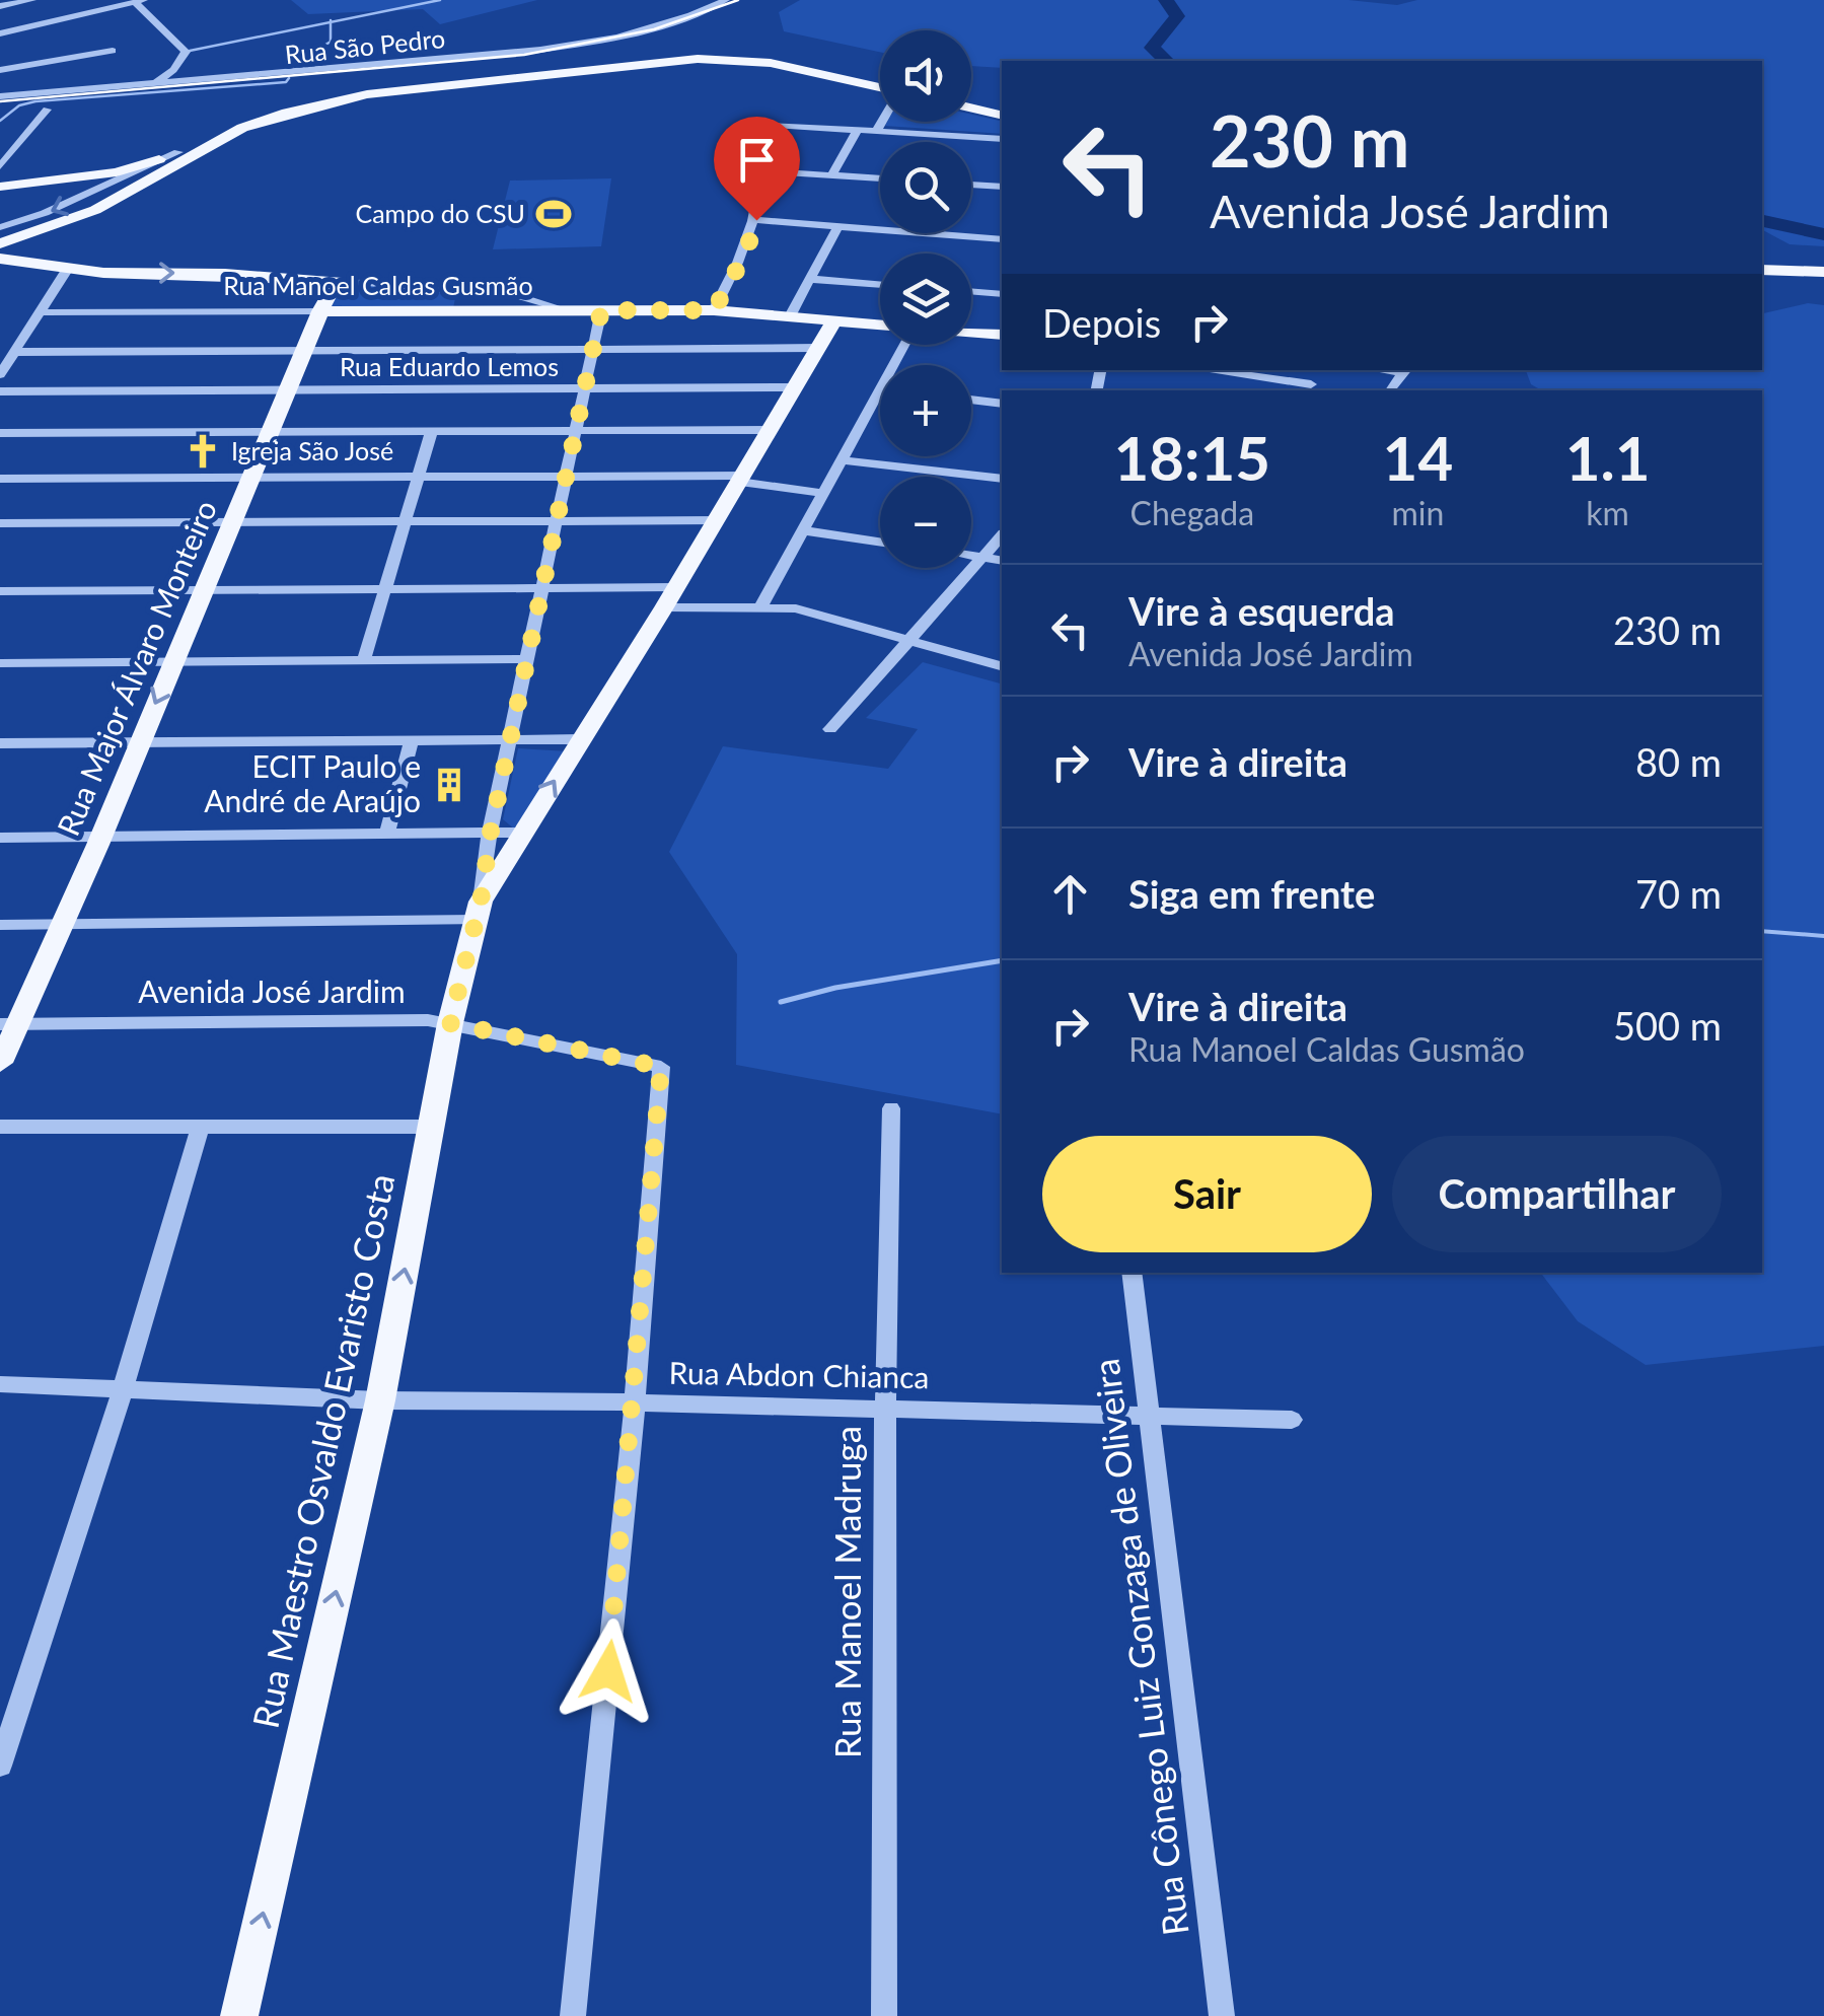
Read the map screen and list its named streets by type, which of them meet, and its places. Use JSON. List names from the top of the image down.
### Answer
{
  "streets": {
    "main road": ["Rua Manoel Caldas Gusmão", "Rua Major Álvaro Monteiro", "Rua Maestro Osvaldo Evaristo Costa"],
    "street": [
      "Rua São Pedro",
      "Rua Eduardo Lemos",
      "Avenida José Jardim",
      "Rua Abdon Chianca",
      "Rua Manoel Madruga",
      "Rua Cônego Luiz Gonzaga de Oliveira"
    ]
  },
  "crossings": [
    ["Rua Manoel Caldas Gusmão", "Rua Major Álvaro Monteiro"],
    ["Rua Manoel Caldas Gusmão", "Rua Maestro Osvaldo Evaristo Costa"],
    ["Rua Eduardo Lemos", "Rua Major Álvaro Monteiro"],
    ["Rua Eduardo Lemos", "Rua Maestro Osvaldo Evaristo Costa"],
    ["Rua Major Álvaro Monteiro", "Avenida José Jardim"],
    ["Avenida José Jardim", "Rua Abdon Chianca"],
    ["Avenida José Jardim", "Rua Maestro Osvaldo Evaristo Costa"],
    ["Rua Abdon Chianca", "Rua Maestro Osvaldo Evaristo Costa"],
    ["Rua Abdon Chianca", "Rua Manoel Madruga"],
    ["Rua Abdon Chianca", "Rua Cônego Luiz Gonzaga de Oliveira"]
  ],
  "one_way": ["Rua Maestro Osvaldo Evaristo Costa"],
  "places": {
    "sports": ["Campo do CSU"],
    "church": ["Igreja São José"],
    "building": ["ECIT Paulo e André de Araújo"]
  },
  "page": {
    "map_buttons": ["+", "−"],
    "turn": ["230 m", "Avenida José Jardim"],
    "then": "Depois",
    "eta": [
      "18:15",
      "Chegada",
      "14",
      "min",
      "1.1",
      "km"
    ],
    "list": [
      {
        "name": "Vire à esquerda",
        "note": "Avenida José Jardim",
        "value": "230 m"
      },
      {
        "name": "Vire à direita",
        "value": "80 m"
      },
      {
        "name": "Siga em frente",
        "value": "70 m"
      },
      {
        "name": "Vire à direita",
        "note": "Rua Manoel Caldas Gusmão",
        "value": "500 m"
      }
    ],
    "buttons": ["Sair", "Compartilhar"]
  }
}
